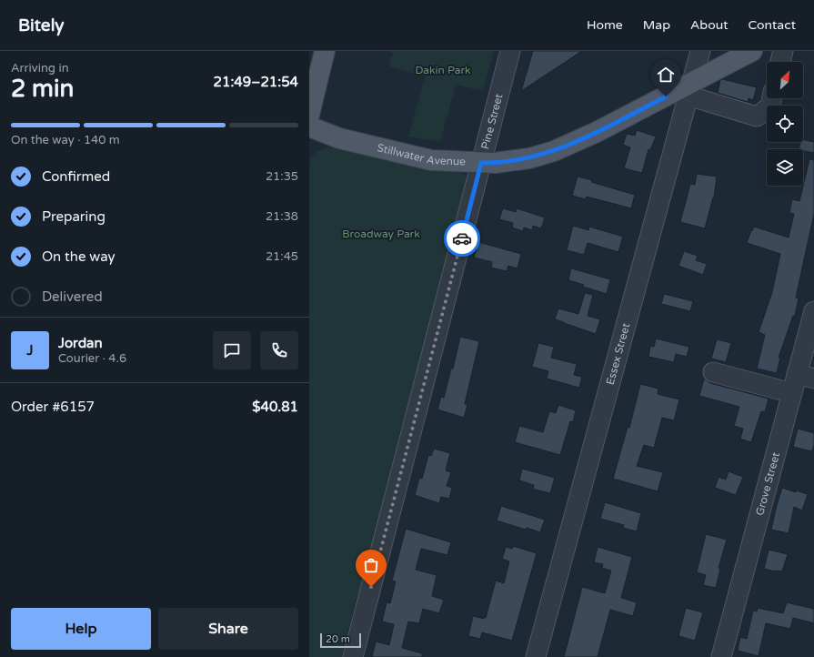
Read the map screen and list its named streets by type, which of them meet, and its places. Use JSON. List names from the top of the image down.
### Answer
{
  "streets": {
    "main road": ["Stillwater Avenue"],
    "street": ["Pine Street", "Essex Street", "Grove Street"]
  },
  "crossings": [
    ["Pine Street", "Stillwater Avenue"],
    ["Stillwater Avenue", "Essex Street"]
  ],
  "parks": ["Dakin Park", "Broadway Park"],
  "scale_bar": "20 m",
  "north": "top right",
  "page": {
    "header": "Bitely",
    "nav": [
      "Home",
      "Map",
      "About",
      "Contact"
    ],
    "heading": ["2 min", "Arriving in", "21:49–21:54"],
    "panel": [
      "Jordan",
      "Courier · 4.6",
      "Order #6157",
      "$40.81"
    ],
    "bar": "On the way · 140 m",
    "list": [
      ["Confirmed", "21:35"],
      ["Preparing", "21:38"],
      ["On the way", "21:45"],
      "Delivered"
    ],
    "round": "J",
    "buttons": ["Help", "Share"],
    "scale": "20 m"
  }
}
